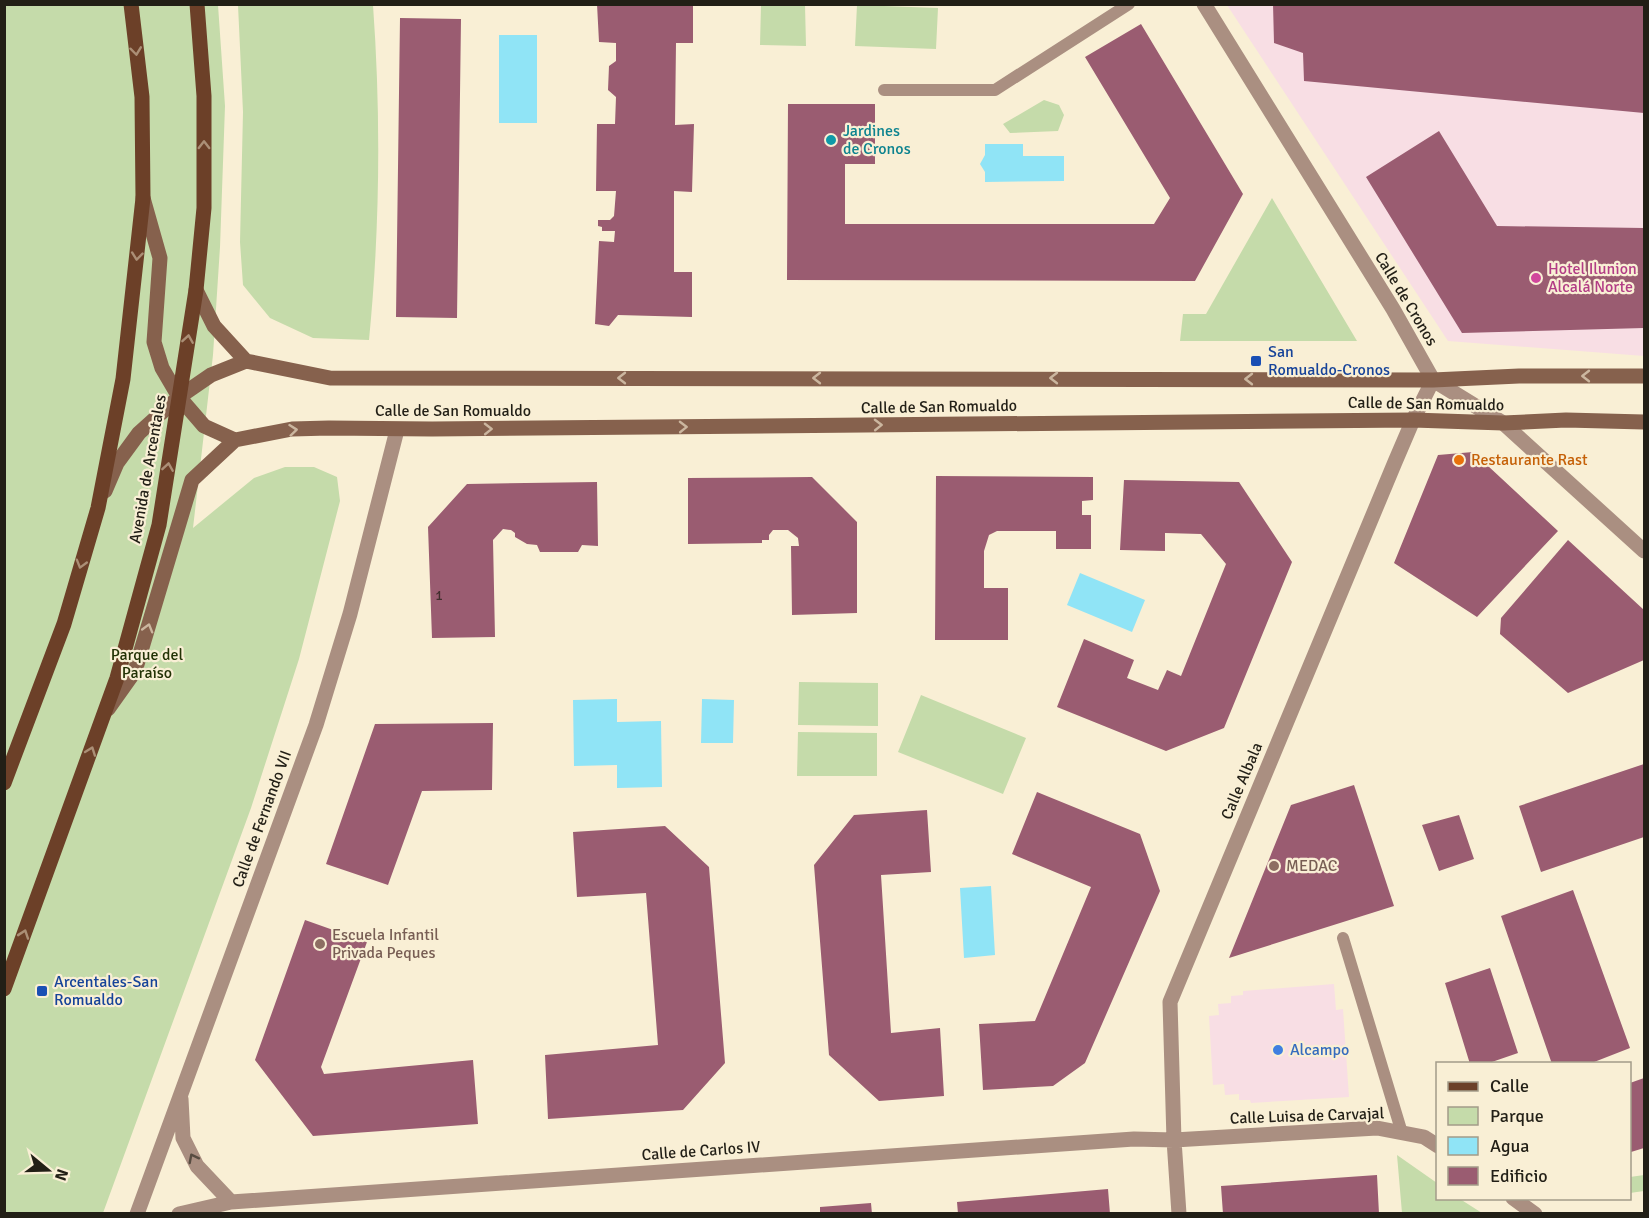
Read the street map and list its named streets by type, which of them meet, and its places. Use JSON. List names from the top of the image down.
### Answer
{
  "streets": {
    "main road": ["Calle de San Romualdo", "Avenida de Arcentales"],
    "street": [
      "Calle de Cronos",
      "Calle Albala",
      "Calle de Fernando VII",
      "Calle Luisa de Carvajal",
      "Calle de Carlos IV"
    ]
  },
  "crossings": [
    ["Calle de Cronos", "Calle de San Romualdo"],
    ["Calle de Cronos", "Calle Albala"],
    ["Calle de San Romualdo", "Calle Albala"],
    ["Calle de San Romualdo", "Calle de Fernando VII"],
    ["Calle Albala", "Calle Luisa de Carvajal"],
    ["Calle Albala", "Calle de Carlos IV"],
    ["Calle Luisa de Carvajal", "Calle de Carlos IV"]
  ],
  "parks": ["Parque del Paraíso"],
  "places": {
    "other": [
      "Jardines de Cronos",
      "Hotel Ilunion Alcalá Norte",
      "Restaurante Rast",
      "MEDAC",
      "Escuela Infantil Privada Peques",
      "Alcampo"
    ],
    "transit": ["San Romualdo-Cronos", "Arcentales-San Romualdo"]
  },
  "house_numbers": ["1"],
  "legend": [
    "Calle",
    "Parque",
    "Agua",
    "Edificio"
  ],
  "north": "right"
}
